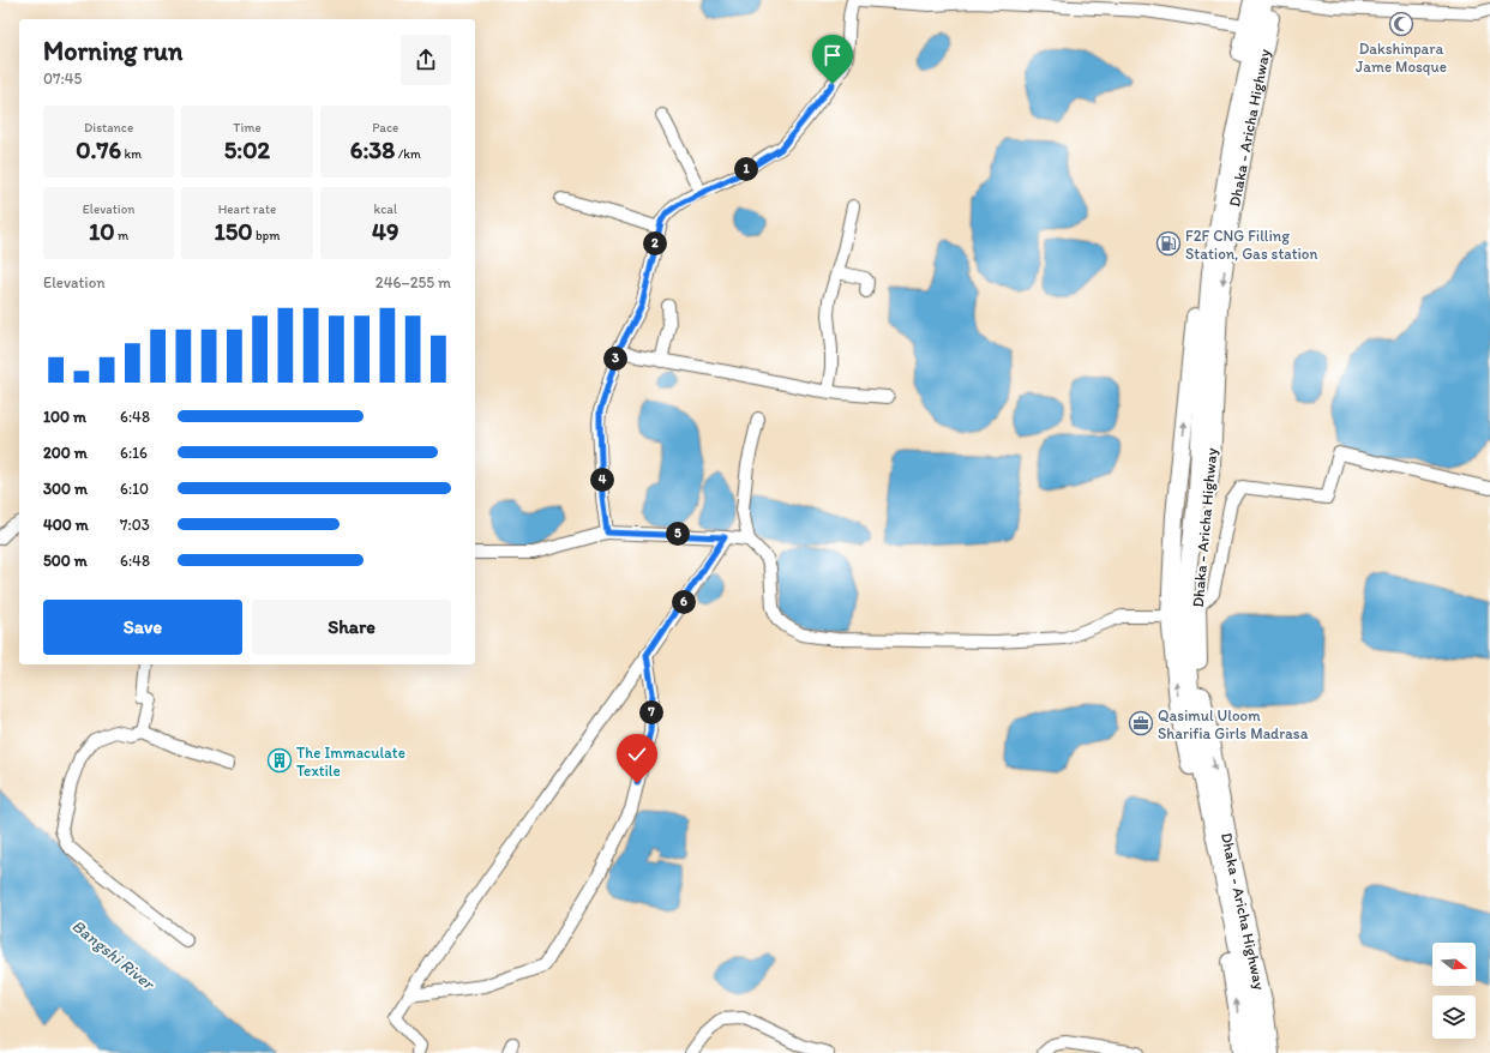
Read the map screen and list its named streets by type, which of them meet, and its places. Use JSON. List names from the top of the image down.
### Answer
{
  "streets": {
    "highway": ["Dhaka - Aricha Highway"]
  },
  "water": ["Bangshi River"],
  "places": {
    "mosque": ["Dakshinpara Jame Mosque"],
    "fuel station": ["F2F CNG Filling Station, Gas station"],
    "office": ["Qasimul Uloom Sharifia Girls Madrasa"],
    "building": ["The Immaculate Textile"]
  },
  "north": "right",
  "page": {
    "heading": ["Morning run", "07:45"],
    "stats": [
      ["Distance", "0.76 km"],
      ["Time", "5:02"],
      ["Pace", "6:38 /km"],
      ["Elevation", "10 m"],
      ["Heart rate", "150 bpm"],
      ["kcal", "49"]
    ],
    "pins": [
      "1",
      "2",
      "3",
      "4",
      "5",
      "6",
      "7"
    ],
    "chart": ["Elevation", "246–255 m"],
    "list": [
      {
        "name": "100 m",
        "note": "6:48"
      },
      {
        "name": "200 m",
        "note": "6:16"
      },
      {
        "name": "300 m",
        "note": "6:10"
      },
      {
        "name": "400 m",
        "note": "7:03"
      },
      {
        "name": "500 m",
        "note": "6:48"
      }
    ],
    "buttons": ["Save", "Share"]
  }
}
